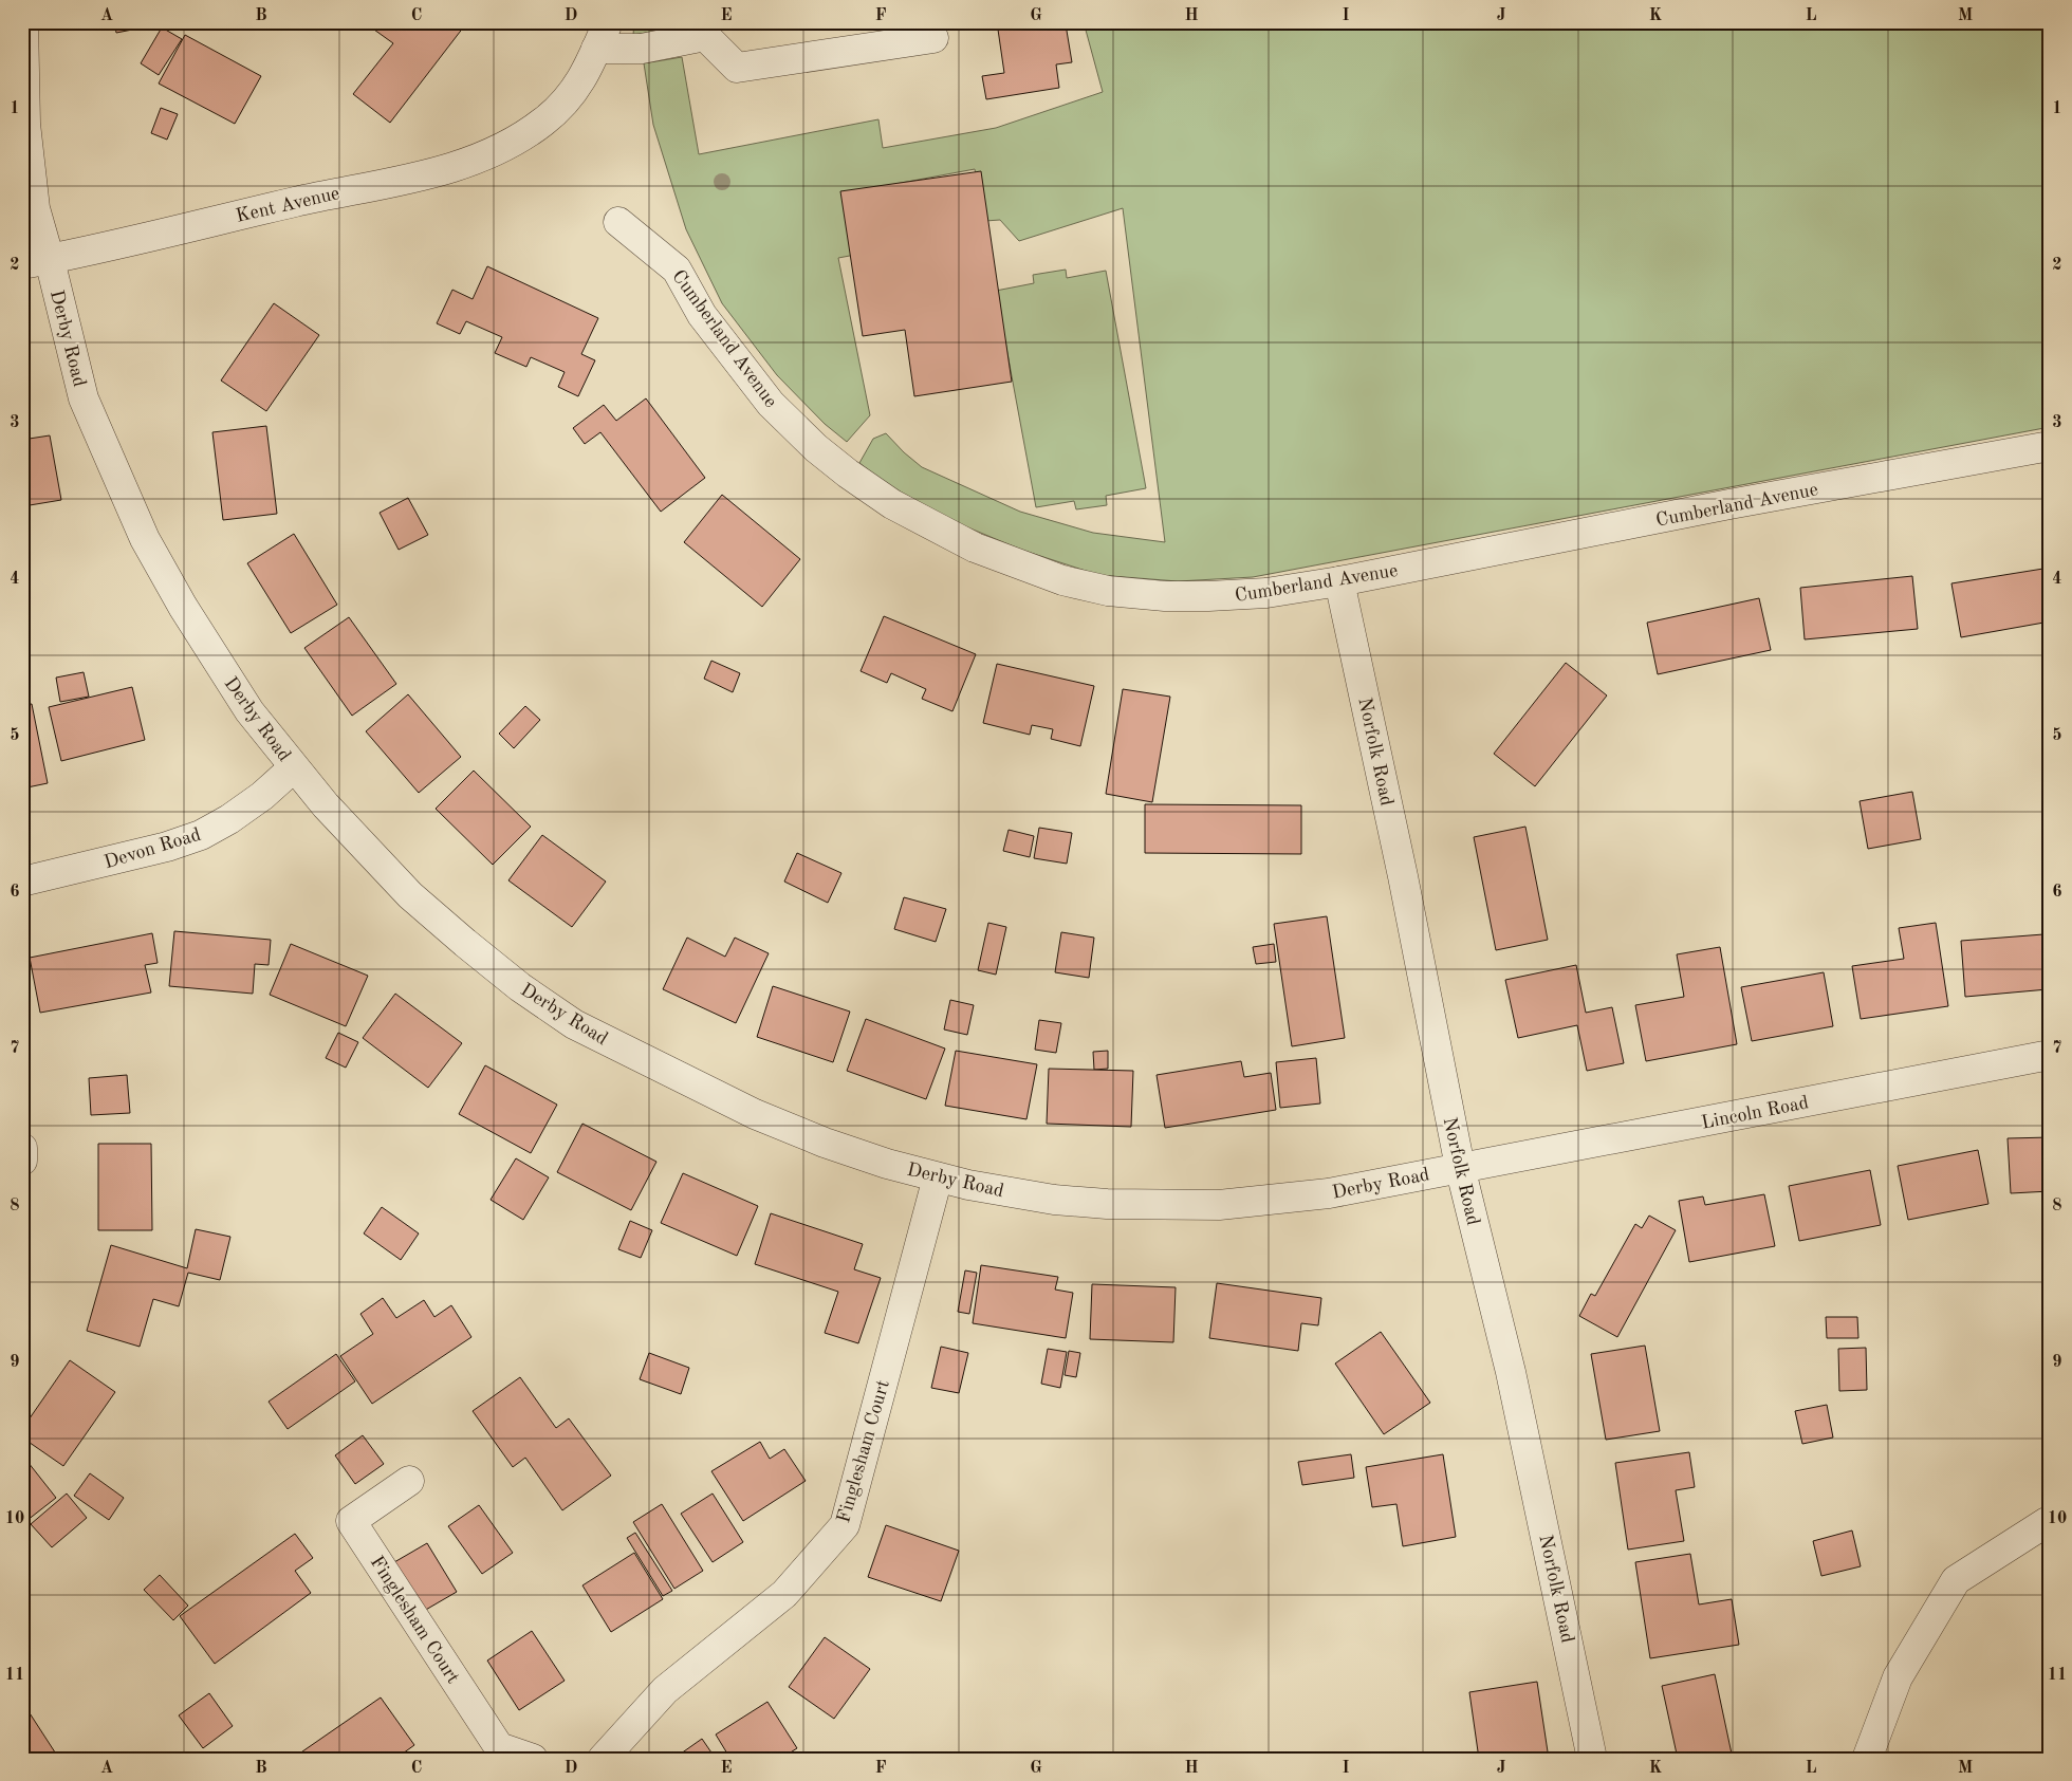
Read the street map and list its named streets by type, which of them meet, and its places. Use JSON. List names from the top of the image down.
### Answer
{
  "streets": {
    "street": [
      "Kent Avenue",
      "Derby Road",
      "Cumberland Avenue",
      "Norfolk Road",
      "Devon Road",
      "Lincoln Road",
      "Finglesham Court"
    ]
  },
  "crossings": [
    ["Kent Avenue", "Derby Road"],
    ["Derby Road", "Norfolk Road"],
    ["Derby Road", "Devon Road"],
    ["Derby Road", "Lincoln Road"],
    ["Derby Road", "Finglesham Court"],
    ["Cumberland Avenue", "Norfolk Road"],
    ["Norfolk Road", "Lincoln Road"]
  ],
  "grid": {
    "columns": [
      "A",
      "B",
      "C",
      "D",
      "E",
      "F",
      "G",
      "H",
      "I",
      "J",
      "K",
      "L",
      "M"
    ],
    "rows": [
      "1",
      "2",
      "3",
      "4",
      "5",
      "6",
      "7",
      "8",
      "9",
      "10",
      "11"
    ]
  }
}
